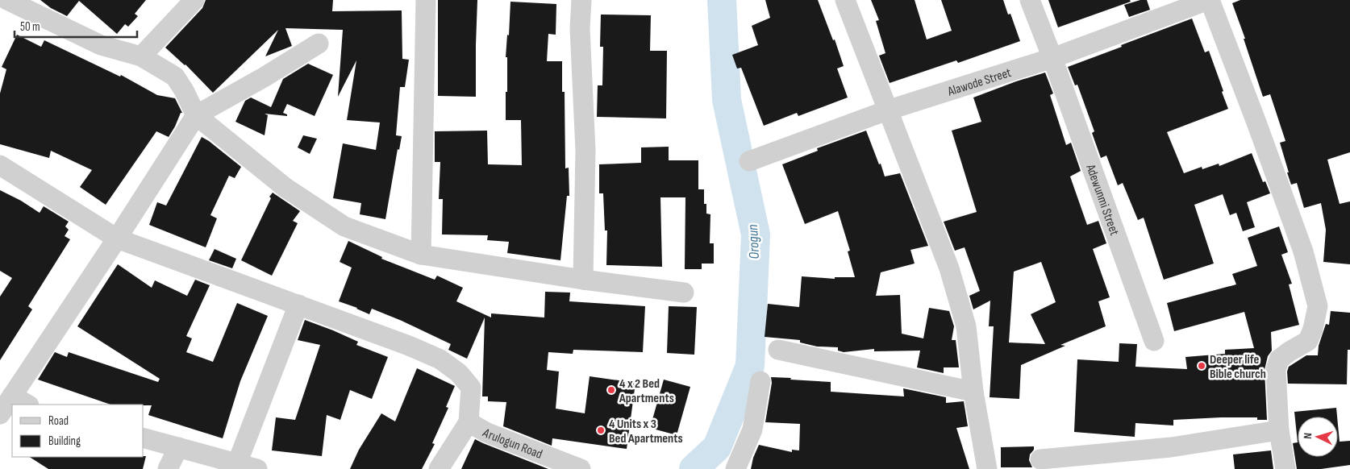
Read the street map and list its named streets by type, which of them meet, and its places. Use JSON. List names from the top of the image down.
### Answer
{
  "streets": {
    "street": ["Alawode Street", "Adewunmi Street", "Arulogun Road"]
  },
  "crossings": [
    ["Alawode Street", "Adewunmi Street"]
  ],
  "water": ["Orogun"],
  "places": ["Deeper life Bible church", "4 x 2 Bed Apartments", "4 Units x 3 Bed Apartments"],
  "legend": ["Road", "Building"],
  "scale_bar": "50 m",
  "north": "left"
}
